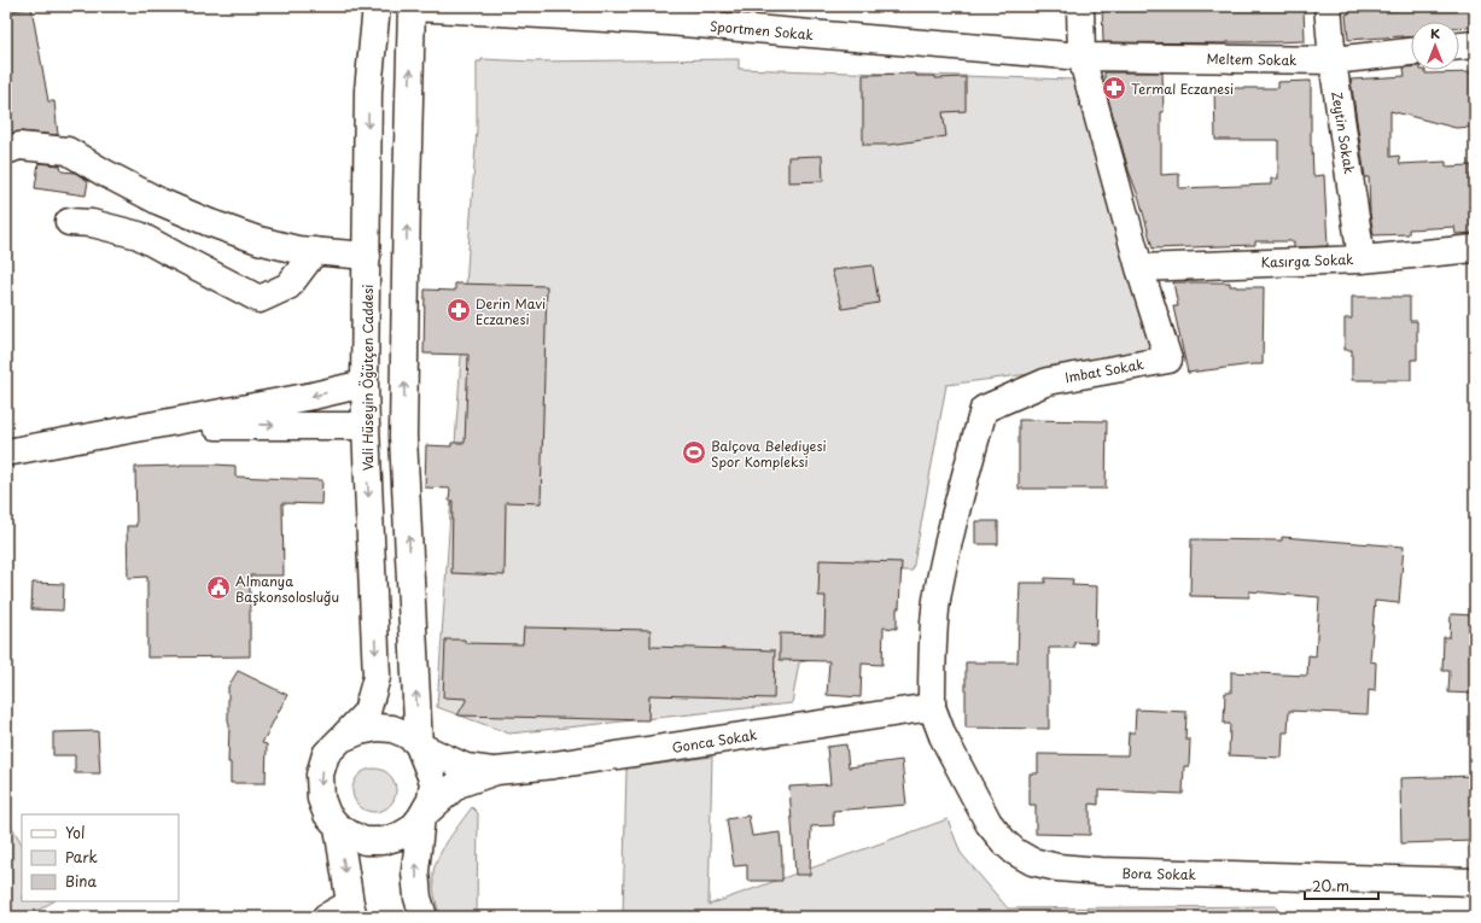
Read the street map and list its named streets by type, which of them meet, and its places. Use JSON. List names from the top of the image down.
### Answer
{
  "streets": {
    "street": [
      "Sportmen Sokak",
      "Meltem Sokak",
      "Zeytin Sokak",
      "Kasırga Sokak",
      "Imbat Sokak",
      "Vali Hüseyin Öğütçen Caddesi",
      "Gonca Sokak",
      "Bora Sokak"
    ]
  },
  "crossings": [
    ["Sportmen Sokak", "Meltem Sokak"],
    ["Sportmen Sokak", "Imbat Sokak"],
    ["Meltem Sokak", "Zeytin Sokak"],
    ["Meltem Sokak", "Imbat Sokak"],
    ["Zeytin Sokak", "Kasırga Sokak"],
    ["Kasırga Sokak", "Imbat Sokak"],
    ["Imbat Sokak", "Gonca Sokak"],
    ["Imbat Sokak", "Bora Sokak"],
    ["Gonca Sokak", "Bora Sokak"]
  ],
  "places": {
    "pharmacy": ["Termal Eczanesi", "Derin Mavi Eczanesi"],
    "sports": ["Balçova Belediyesi Spor Kompleksi"],
    "public building": ["Almanya Başkonsolosluğu"]
  },
  "legend": ["Yol", "Park", "Bina"],
  "scale_bar": "20 m",
  "north": "top"
}
